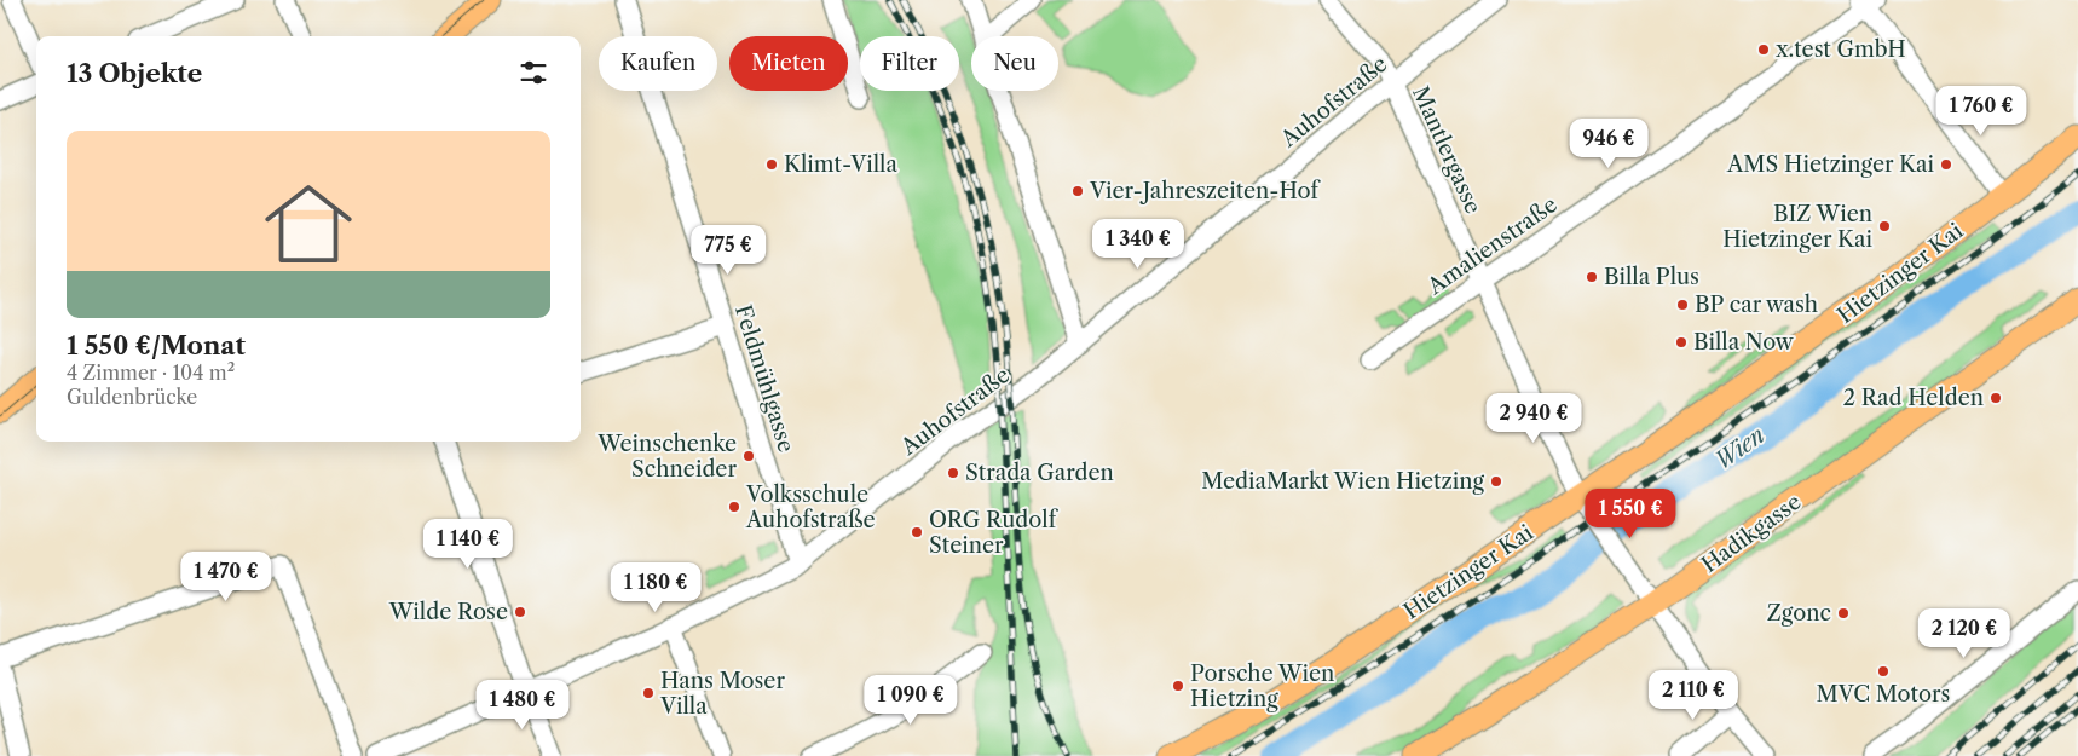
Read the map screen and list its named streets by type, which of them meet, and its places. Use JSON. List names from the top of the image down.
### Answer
{
  "streets": {
    "main road": ["Hietzinger Kai", "Hadikgasse"],
    "street": [
      "Auhofstraße",
      "Mantlergasse",
      "Amalienstraße",
      "Feldmühlgasse"
    ]
  },
  "crossings": [
    ["Auhofstraße", "Mantlergasse"],
    ["Auhofstraße", "Feldmühlgasse"],
    ["Mantlergasse", "Amalienstraße"],
    ["Mantlergasse", "Hietzinger Kai"],
    ["Mantlergasse", "Hadikgasse"]
  ],
  "water": ["Wien"],
  "places": [
    "x.test GmbH",
    "Klimt-Villa",
    "AMS Hietzinger Kai",
    "Vier-Jahreszeiten-Hof",
    "BIZ Wien Hietzinger Kai",
    "Billa Plus",
    "BP car wash",
    "Billa Now",
    "2 Rad Helden",
    "Weinschenke Schneider",
    "Strada Garden",
    "MediaMarkt Wien Hietzing",
    "Volksschule Auhofstraße",
    "ORG Rudolf Steiner",
    "Wilde Rose",
    "Zgonc",
    "MVC Motors",
    "Porsche Wien Hietzing",
    "Hans Moser Villa"
  ],
  "page": {
    "chip": [
      "Kaufen",
      "Mieten",
      "Filter",
      "Neu"
    ],
    "heading": "13 Objekte",
    "price": [
      "1 760 €",
      "946 €",
      "1 340 €",
      "775 €",
      "2 940 €",
      "1 550 €",
      "1 140 €",
      "1 470 €",
      "1 180 €",
      "2 120 €",
      "2 110 €",
      "1 090 €",
      "1 480 €"
    ],
    "list": [
      {
        "name": "1 550 €/Monat",
        "note": "4 Zimmer · 104 m² · Guldenbrücke"
      }
    ]
  }
}
